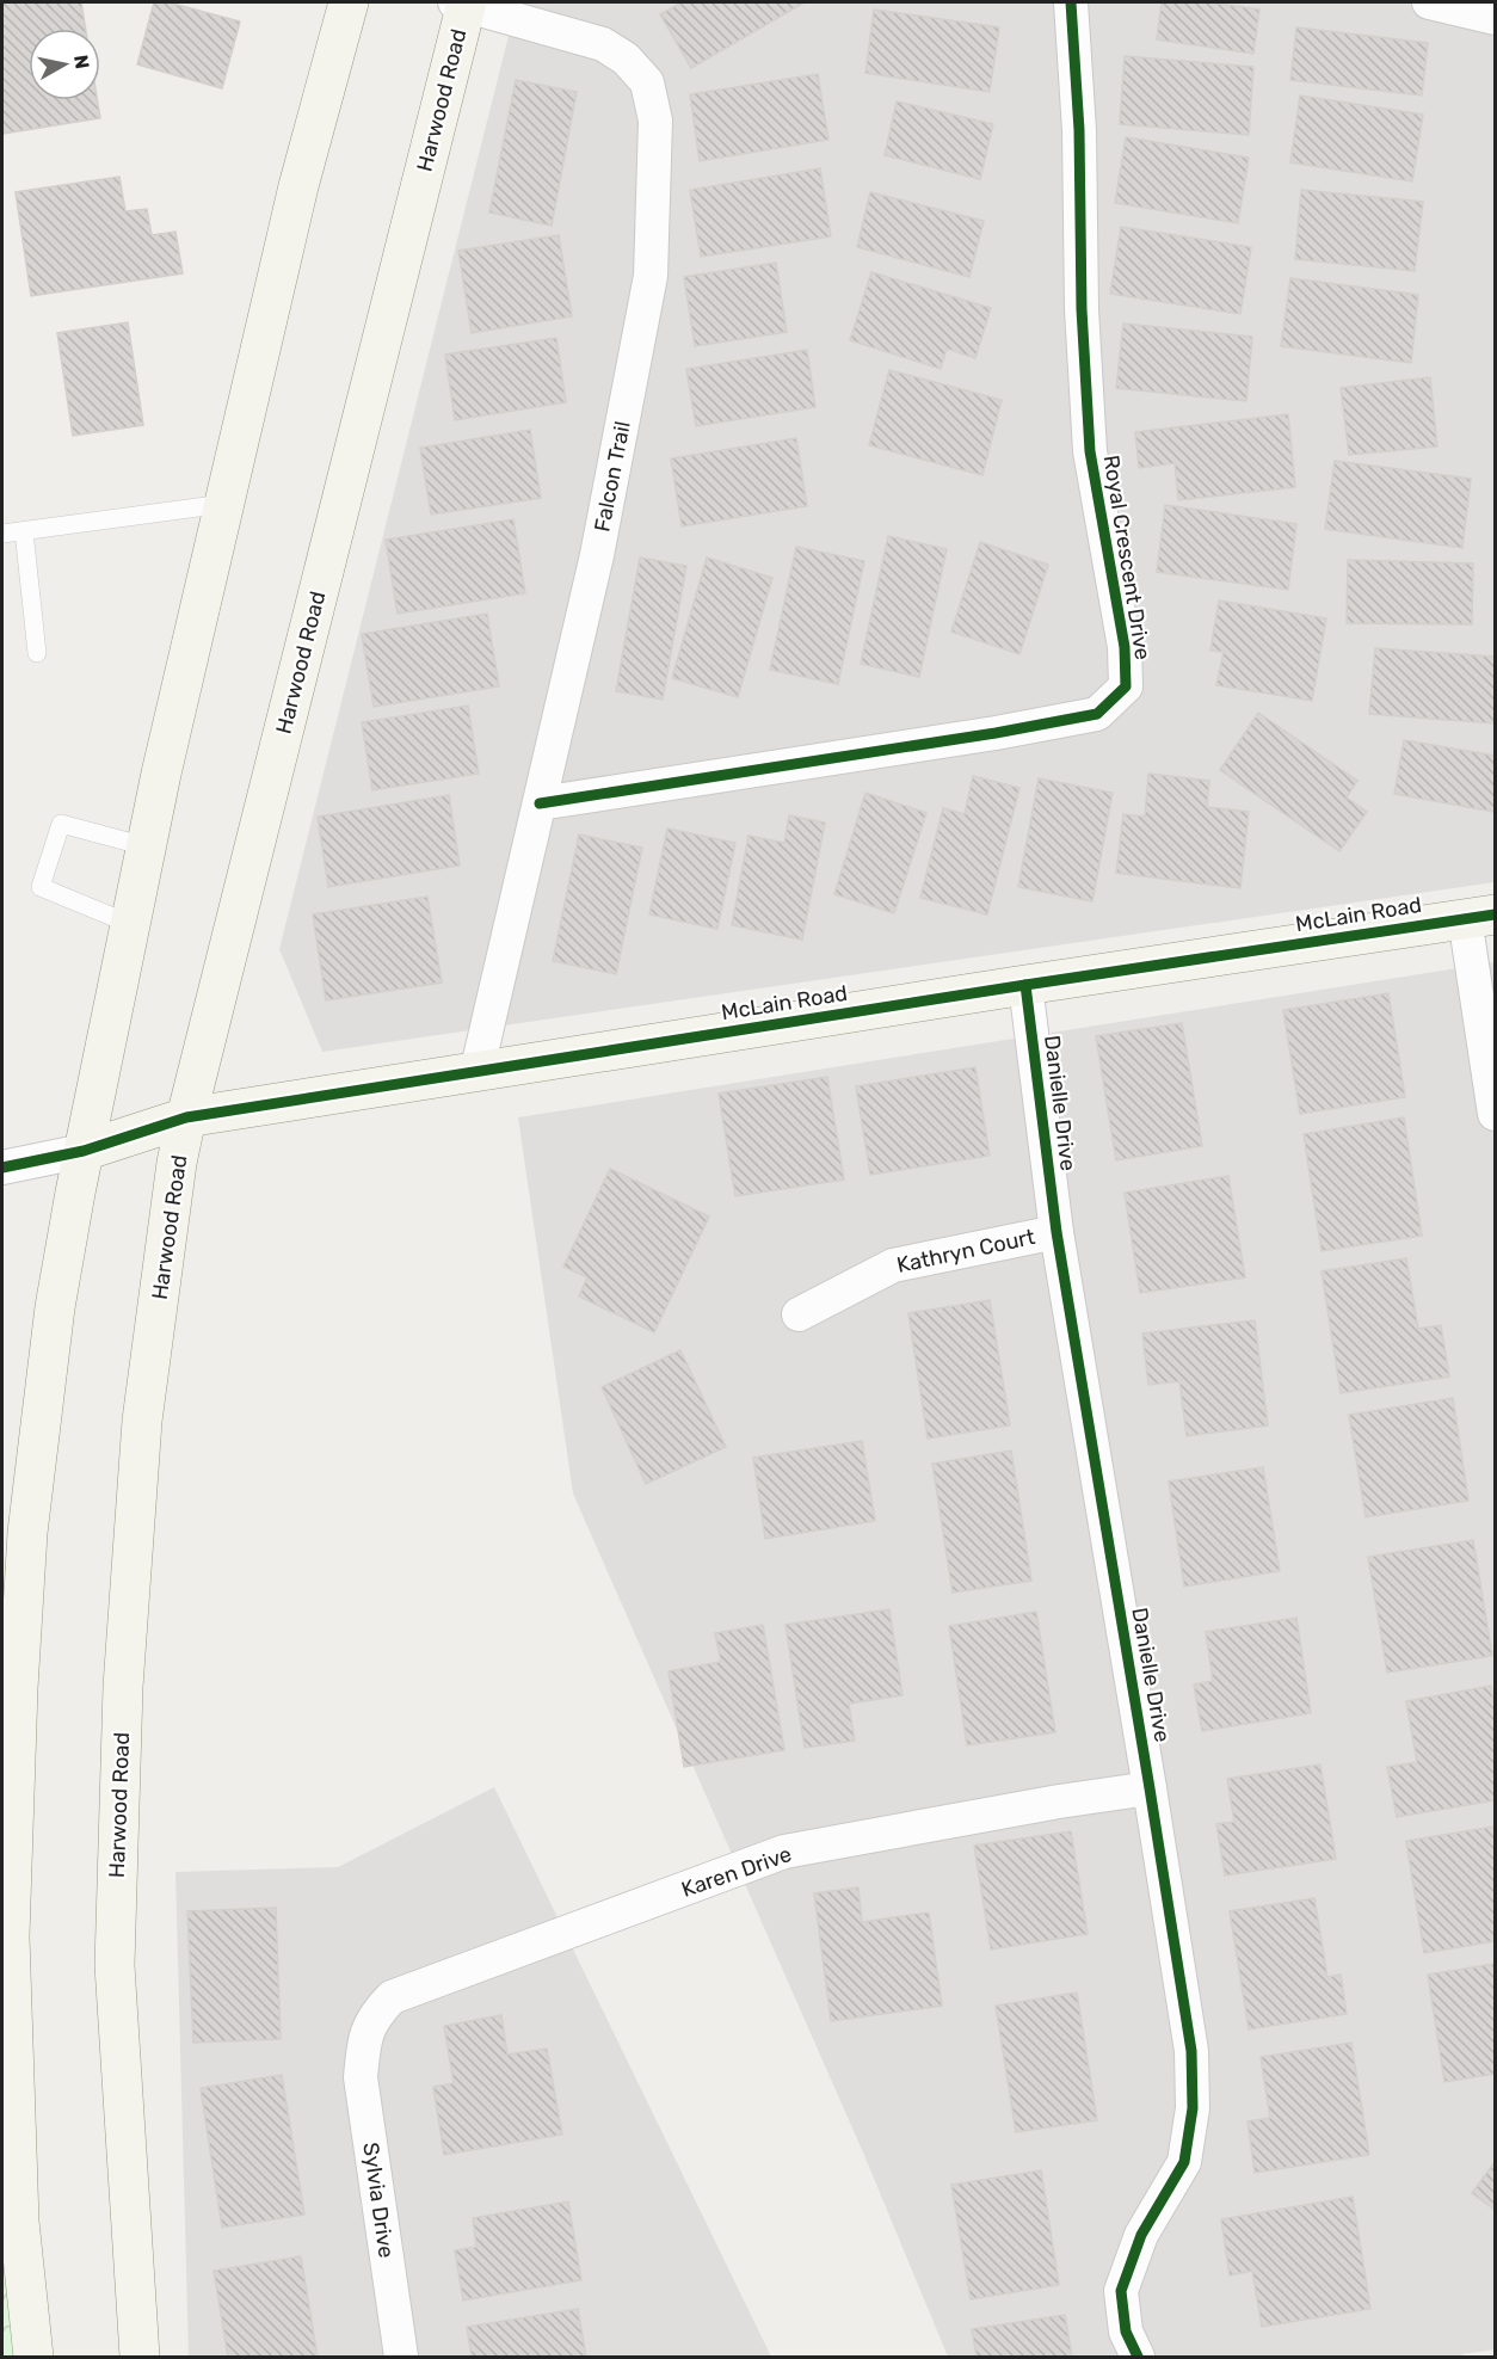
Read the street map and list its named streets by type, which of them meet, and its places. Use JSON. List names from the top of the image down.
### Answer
{
  "streets": {
    "main road": ["Harwood Road", "McLain Road"],
    "street": [
      "Falcon Trail",
      "Royal Crescent Drive",
      "Danielle Drive",
      "Kathryn Court",
      "Karen Drive",
      "Sylvia Drive"
    ]
  },
  "crossings": [
    ["Harwood Road", "Falcon Trail"],
    ["Harwood Road", "McLain Road"],
    ["Falcon Trail", "Royal Crescent Drive"],
    ["Falcon Trail", "McLain Road"],
    ["McLain Road", "Danielle Drive"],
    ["Danielle Drive", "Kathryn Court"],
    ["Danielle Drive", "Karen Drive"],
    ["Karen Drive", "Sylvia Drive"]
  ],
  "north": "right"
}
